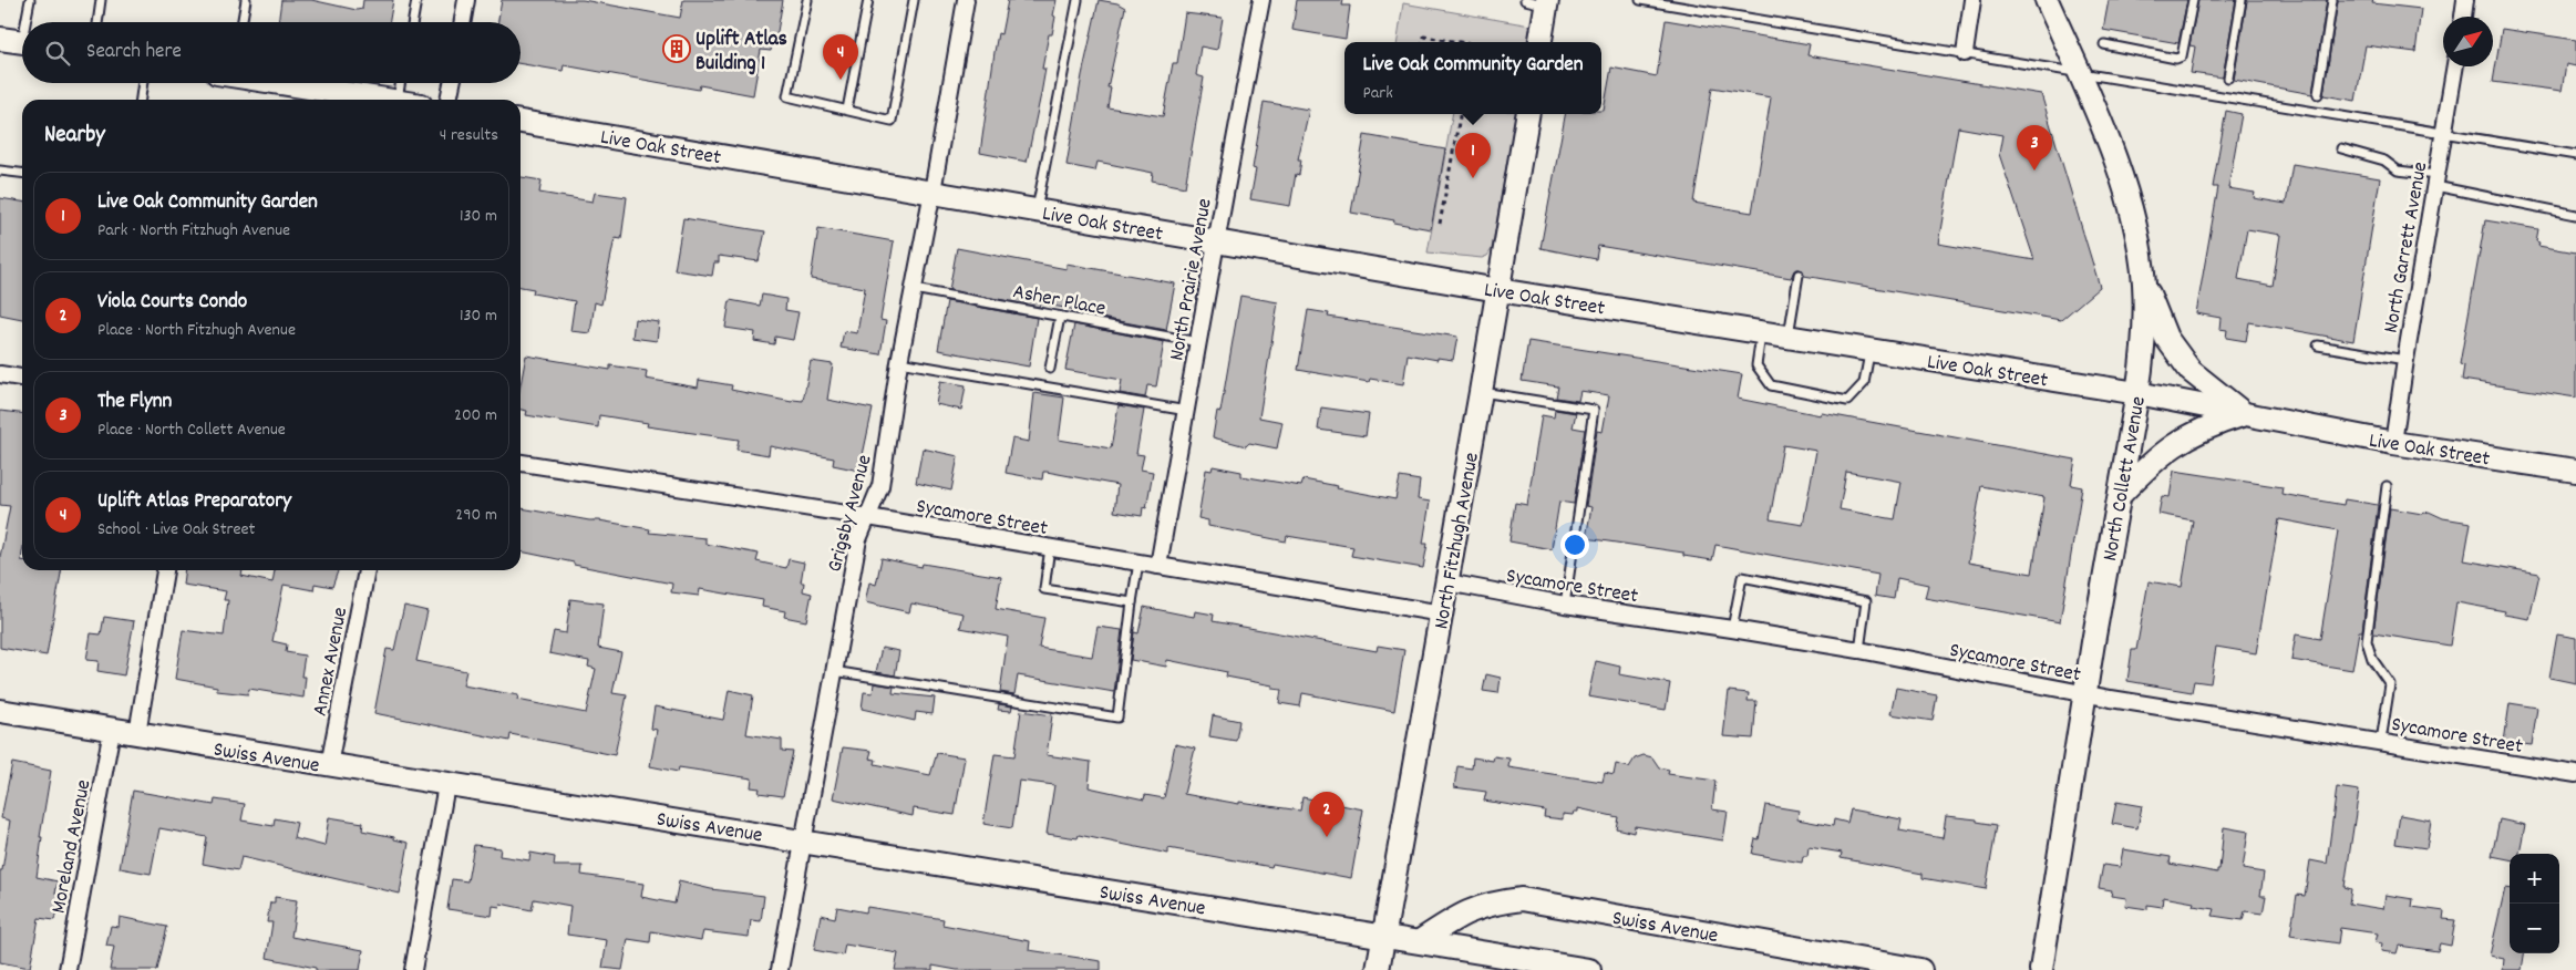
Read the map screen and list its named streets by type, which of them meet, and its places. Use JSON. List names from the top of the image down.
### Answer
{
  "streets": {
    "street": [
      "Live Oak Street",
      "North Garrett Avenue",
      "North Prairie Avenue",
      "North Collett Avenue",
      "Grigsby Avenue",
      "Sycamore Street",
      "North Fitzhugh Avenue",
      "Annex Avenue",
      "Swiss Avenue",
      "Moreland Avenue"
    ],
    "lane": ["Asher Place"]
  },
  "crossings": [
    ["Live Oak Street", "North Garrett Avenue"],
    ["Live Oak Street", "North Prairie Avenue"],
    ["Live Oak Street", "North Collett Avenue"],
    ["Live Oak Street", "Grigsby Avenue"],
    ["Live Oak Street", "North Fitzhugh Avenue"],
    ["North Prairie Avenue", "Asher Place"],
    ["North Prairie Avenue", "Sycamore Street"],
    ["Asher Place", "Grigsby Avenue"],
    ["North Collett Avenue", "Sycamore Street"],
    ["Grigsby Avenue", "Sycamore Street"],
    ["Grigsby Avenue", "Swiss Avenue"],
    ["Sycamore Street", "North Fitzhugh Avenue"],
    ["North Fitzhugh Avenue", "Swiss Avenue"],
    ["Annex Avenue", "Swiss Avenue"],
    ["Swiss Avenue", "Moreland Avenue"]
  ],
  "places": {
    "building": ["Uplift Atlas Building 1"]
  },
  "north": "top right",
  "page": {
    "search": "Search here",
    "pins": [
      "4",
      "3",
      "1",
      "2"
    ],
    "popup": ["Live Oak Community Garden", "Park"],
    "heading": ["Nearby", "4 results"],
    "list": [
      {
        "mark": "1",
        "name": "Live Oak Community Garden",
        "note": "Park · North Fitzhugh Avenue",
        "value": "130 m"
      },
      {
        "mark": "2",
        "name": "Viola Courts Condo",
        "note": "Place · North Fitzhugh Avenue",
        "value": "130 m"
      },
      {
        "mark": "3",
        "name": "The Flynn",
        "note": "Place · North Collett Avenue",
        "value": "200 m"
      },
      {
        "mark": "4",
        "name": "Uplift Atlas Preparatory",
        "note": "School · Live Oak Street",
        "value": "290 m"
      }
    ],
    "map_buttons": ["+", "−"]
  }
}
